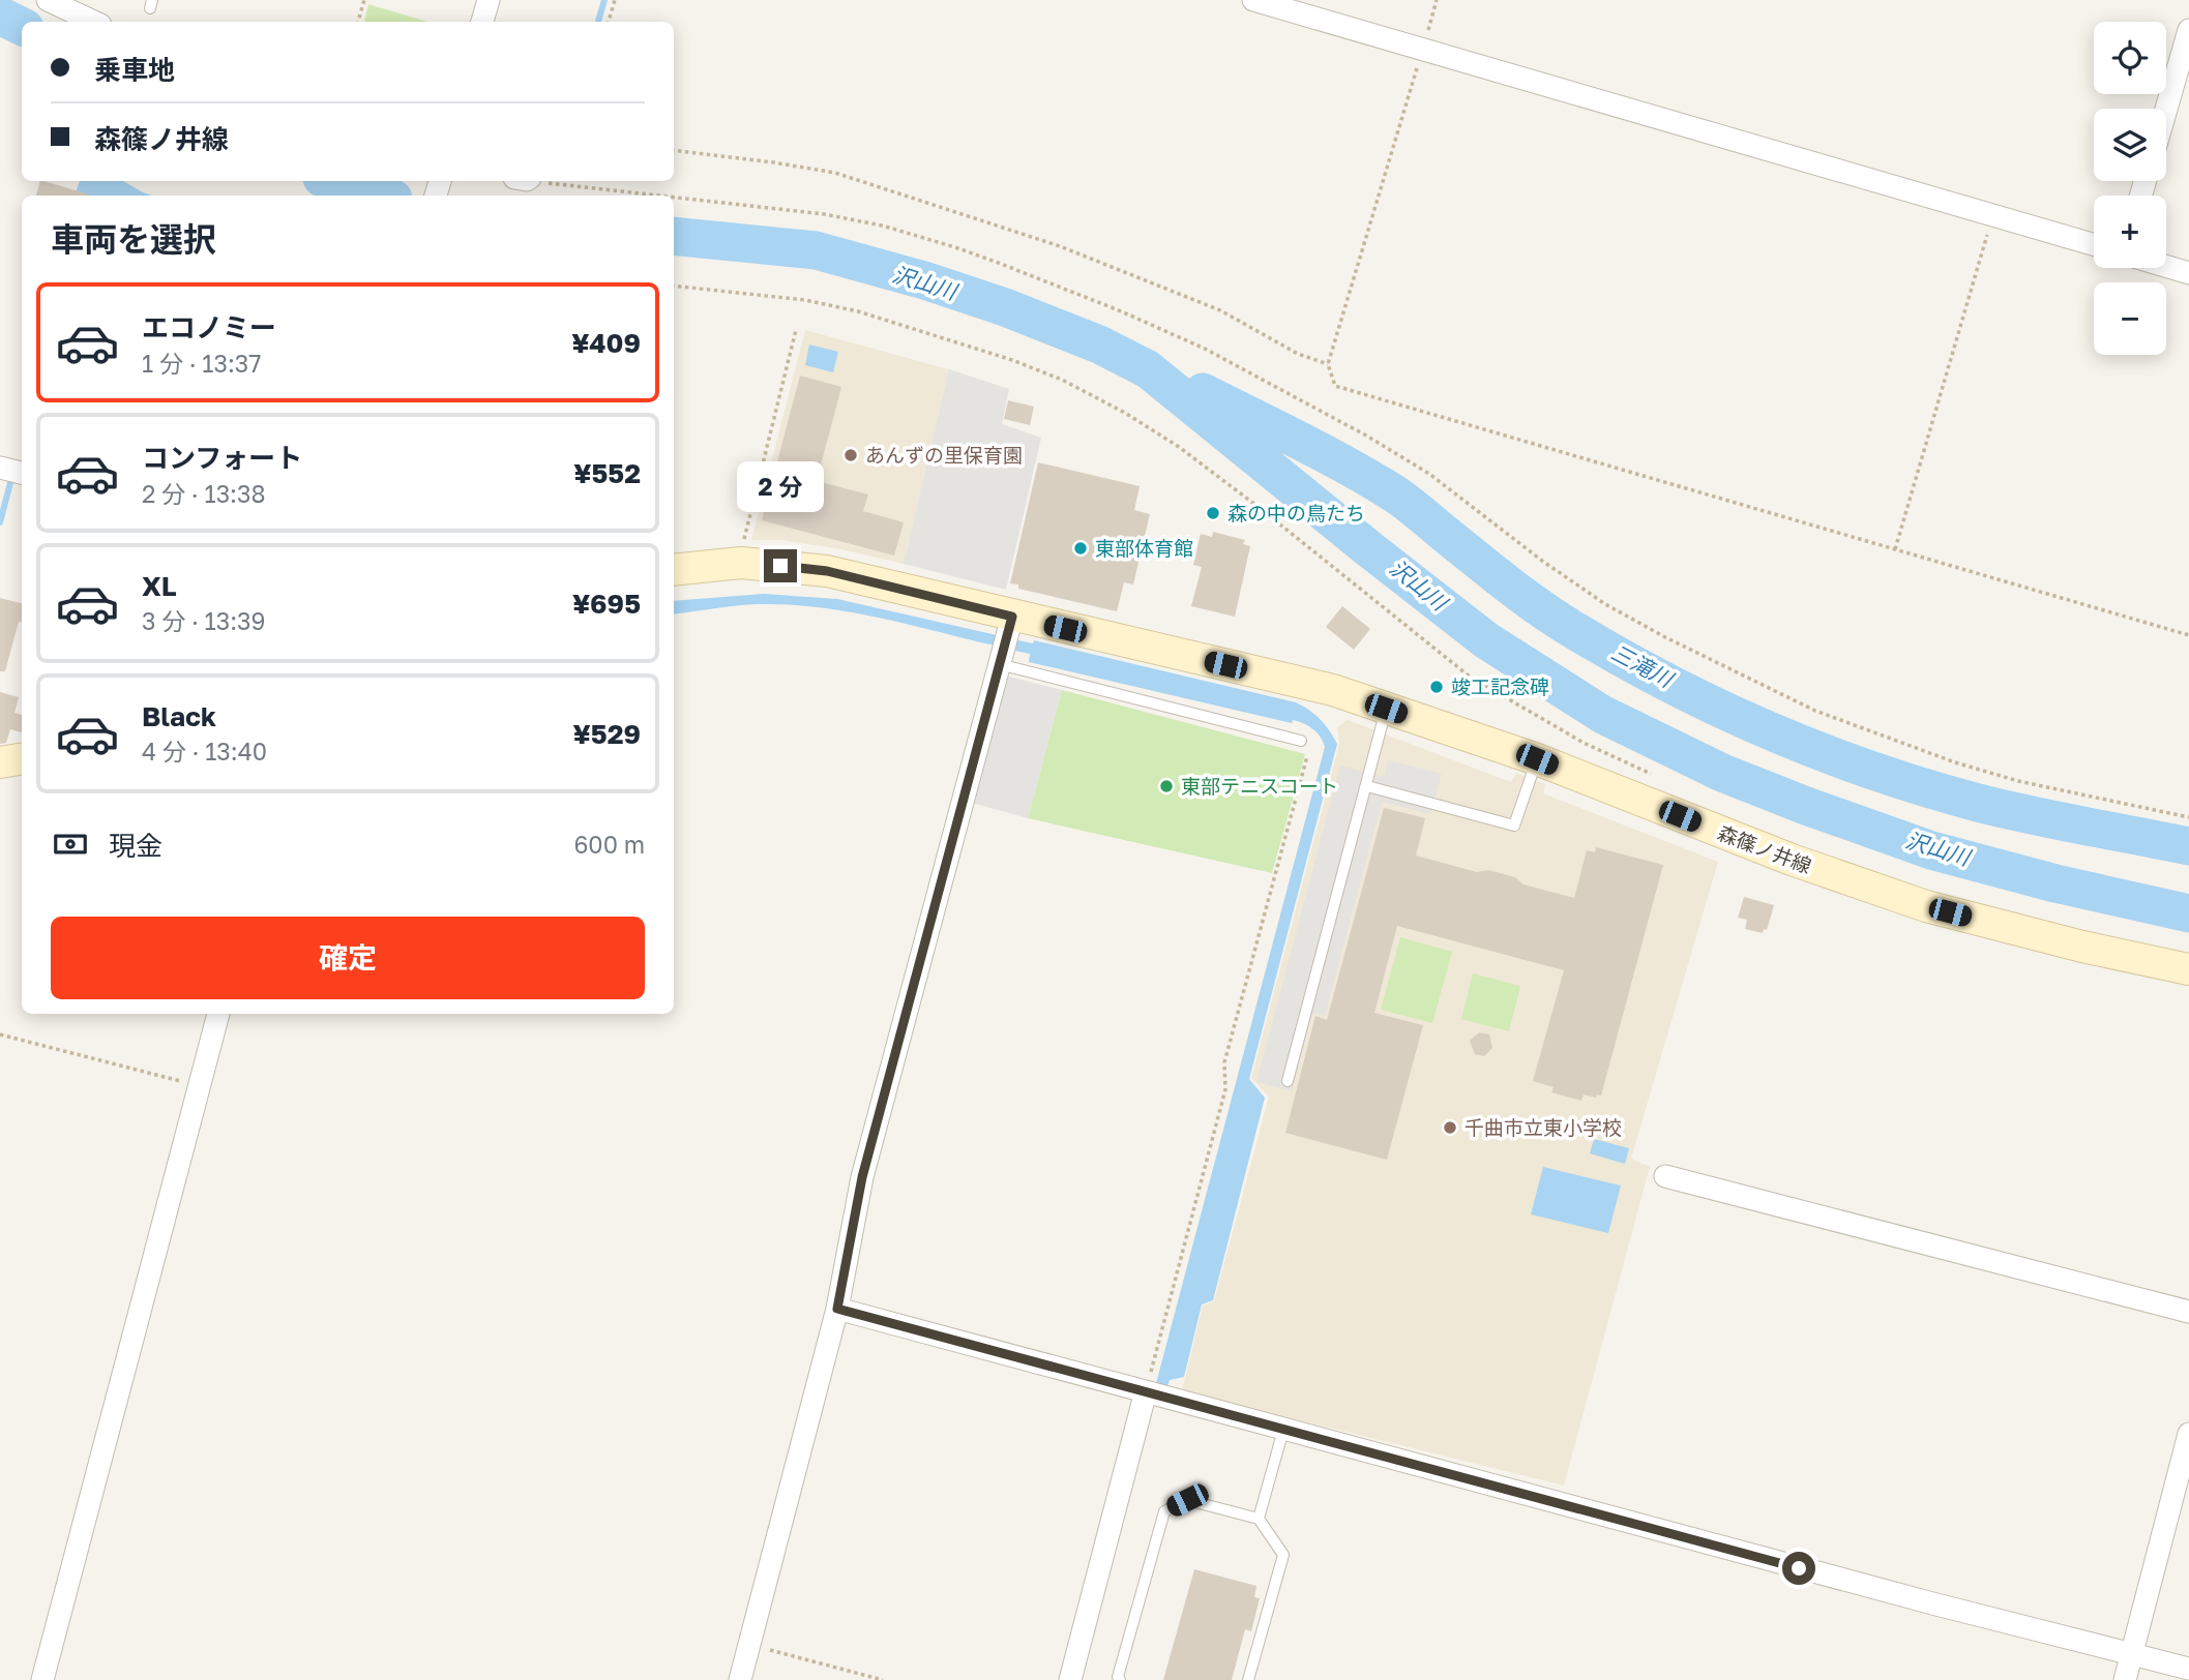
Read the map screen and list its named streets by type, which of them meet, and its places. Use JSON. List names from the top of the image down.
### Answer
{
  "streets": {
    "main road": ["森篠ノ井線"]
  },
  "water": ["沢山川", "三滝川"],
  "places": [
    "あんずの里保育園",
    "森の中の鳥たち",
    "東部体育館",
    "竣工記念碑",
    "東部テニスコート",
    "千曲市立東小学校"
  ],
  "page": {
    "map_buttons": ["+", "−"],
    "banner": ["乗車地", "森篠ノ井線"],
    "heading": "車両を選択",
    "list": [
      {
        "name": "エコノミー",
        "note": "1 分 · 13:37",
        "value": "¥409"
      },
      {
        "name": "コンフォート",
        "note": "2 分 · 13:38",
        "value": "¥552"
      },
      {
        "name": "XL",
        "note": "3 分 · 13:39",
        "value": "¥695"
      },
      {
        "name": "Black",
        "note": "4 分 · 13:40",
        "value": "¥529"
      }
    ],
    "bubble": "2 分",
    "pay": ["現金", "600 m"],
    "buttons": "確定"
  }
}
